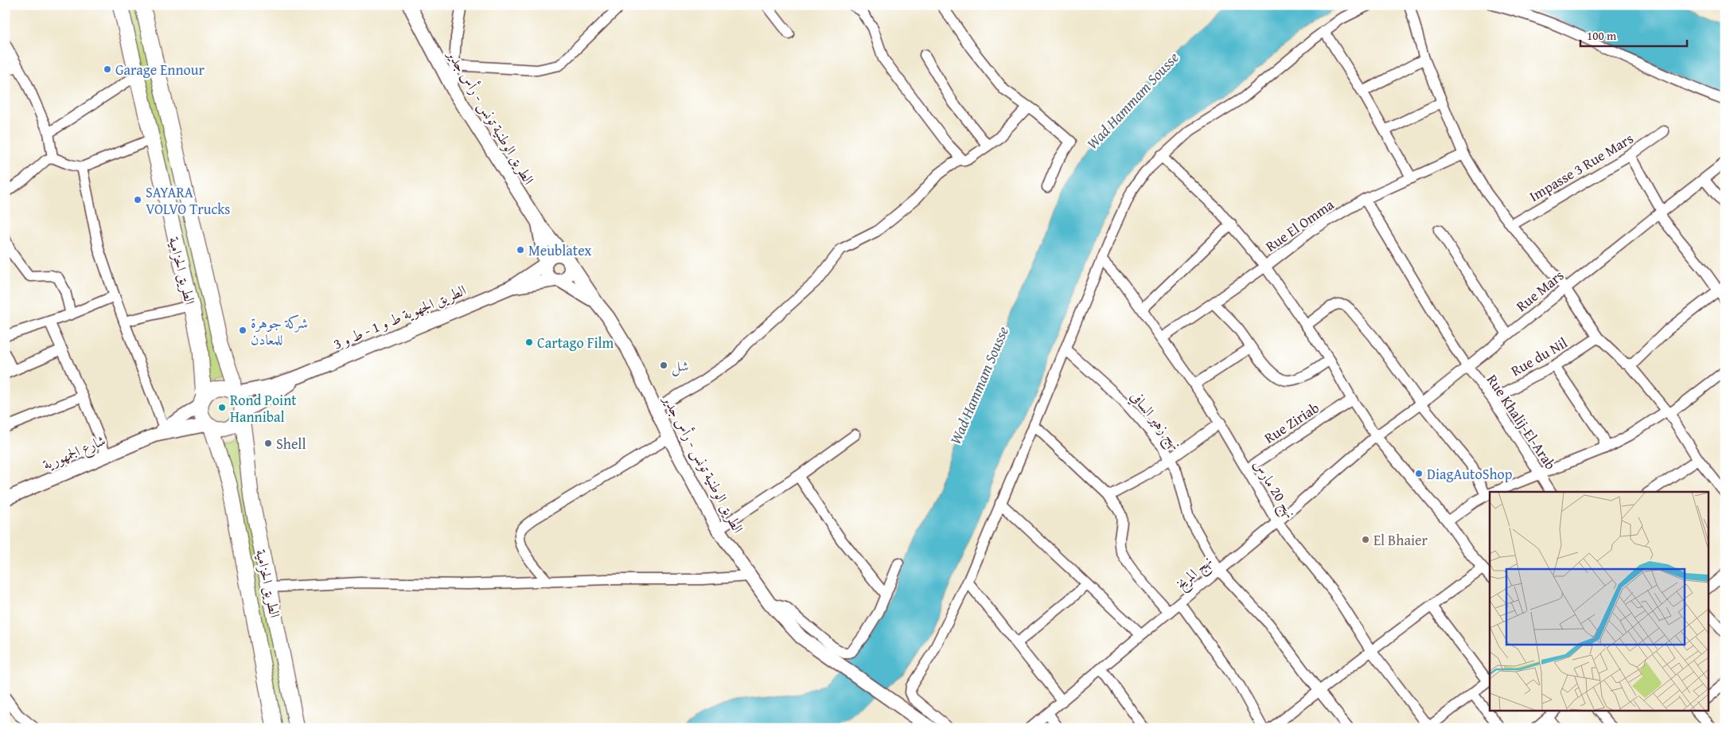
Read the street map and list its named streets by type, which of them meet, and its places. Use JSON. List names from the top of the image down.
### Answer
{
  "streets": {
    "highway": ["الطريق الحزامية"],
    "main road": ["الطريق الوطنية تونس - رأس جدير", "الطريق الجهوية ط و 1 - ط و 3", "شارع الجمهورية"],
    "street": [
      "Impasse 3 Rue Mars",
      "Rue El Omma",
      "Rue Mars",
      "Rue du Nil",
      "نهج زهير السافي",
      "Rue Khalij-El-Arab",
      "Rue Ziriab",
      "نهج 20 مارس",
      "نهج المريخ"
    ]
  },
  "crossings": [
    ["الطريق الوطنية تونس - رأس جدير", "الطريق الجهوية ط و 1 - ط و 3"],
    ["Rue El Omma", "Rue Khalij-El-Arab"],
    ["Rue El Omma", "نهج 20 مارس"],
    ["الطريق الحزامية", "الطريق الجهوية ط و 1 - ط و 3"],
    ["الطريق الحزامية", "شارع الجمهورية"],
    ["Rue Mars", "Rue Khalij-El-Arab"],
    ["Rue Mars", "نهج المريخ"],
    ["الطريق الجهوية ط و 1 - ط و 3", "شارع الجمهورية"],
    ["Rue du Nil", "Rue Khalij-El-Arab"],
    ["نهج زهير السافي", "نهج المريخ"],
    ["Rue Ziriab", "نهج 20 مارس"],
    ["نهج 20 مارس", "نهج المريخ"]
  ],
  "water": ["Wad Hammam Sousse"],
  "places": [
    "Garage Ennour",
    "SAYARA VOLVO Trucks",
    "Meublatex",
    "شركة جوهرة للمعادن",
    "Cartago Film",
    "شل",
    "Rond Point Hannibal",
    "Shell",
    "DiagAutoShop",
    "El Bhaier"
  ],
  "scale_bar": "100 m"
}
